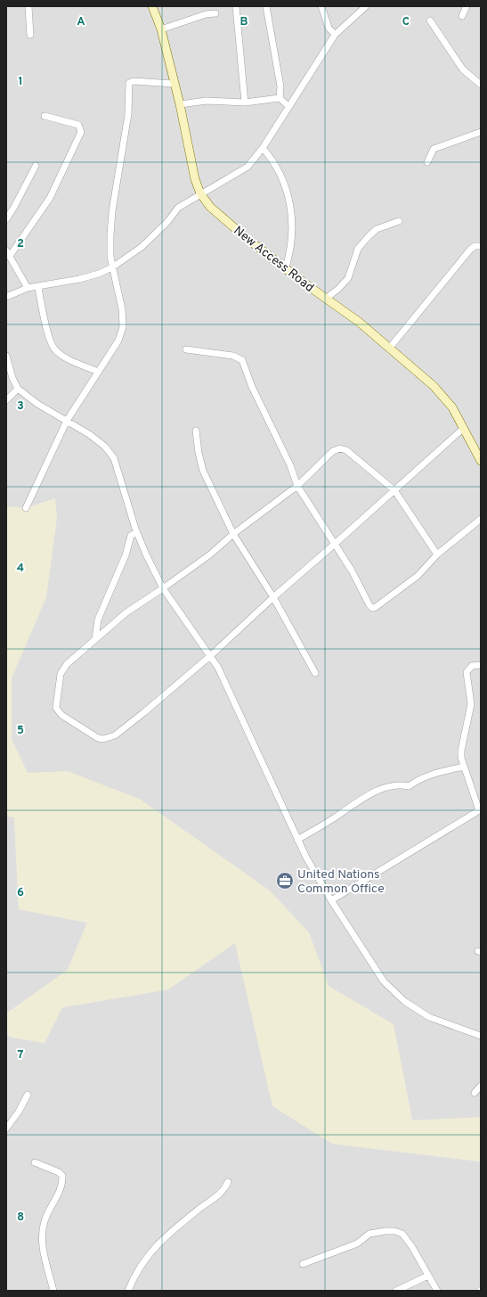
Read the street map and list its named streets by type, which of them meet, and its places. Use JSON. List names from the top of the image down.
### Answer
{
  "streets": {
    "main road": ["New Access Road"]
  },
  "places": {
    "office": ["United Nations Common Office"]
  },
  "grid": {
    "columns": ["A", "B", "C"],
    "rows": [
      "1",
      "2",
      "3",
      "4",
      "5",
      "6",
      "7",
      "8"
    ]
  }
}
